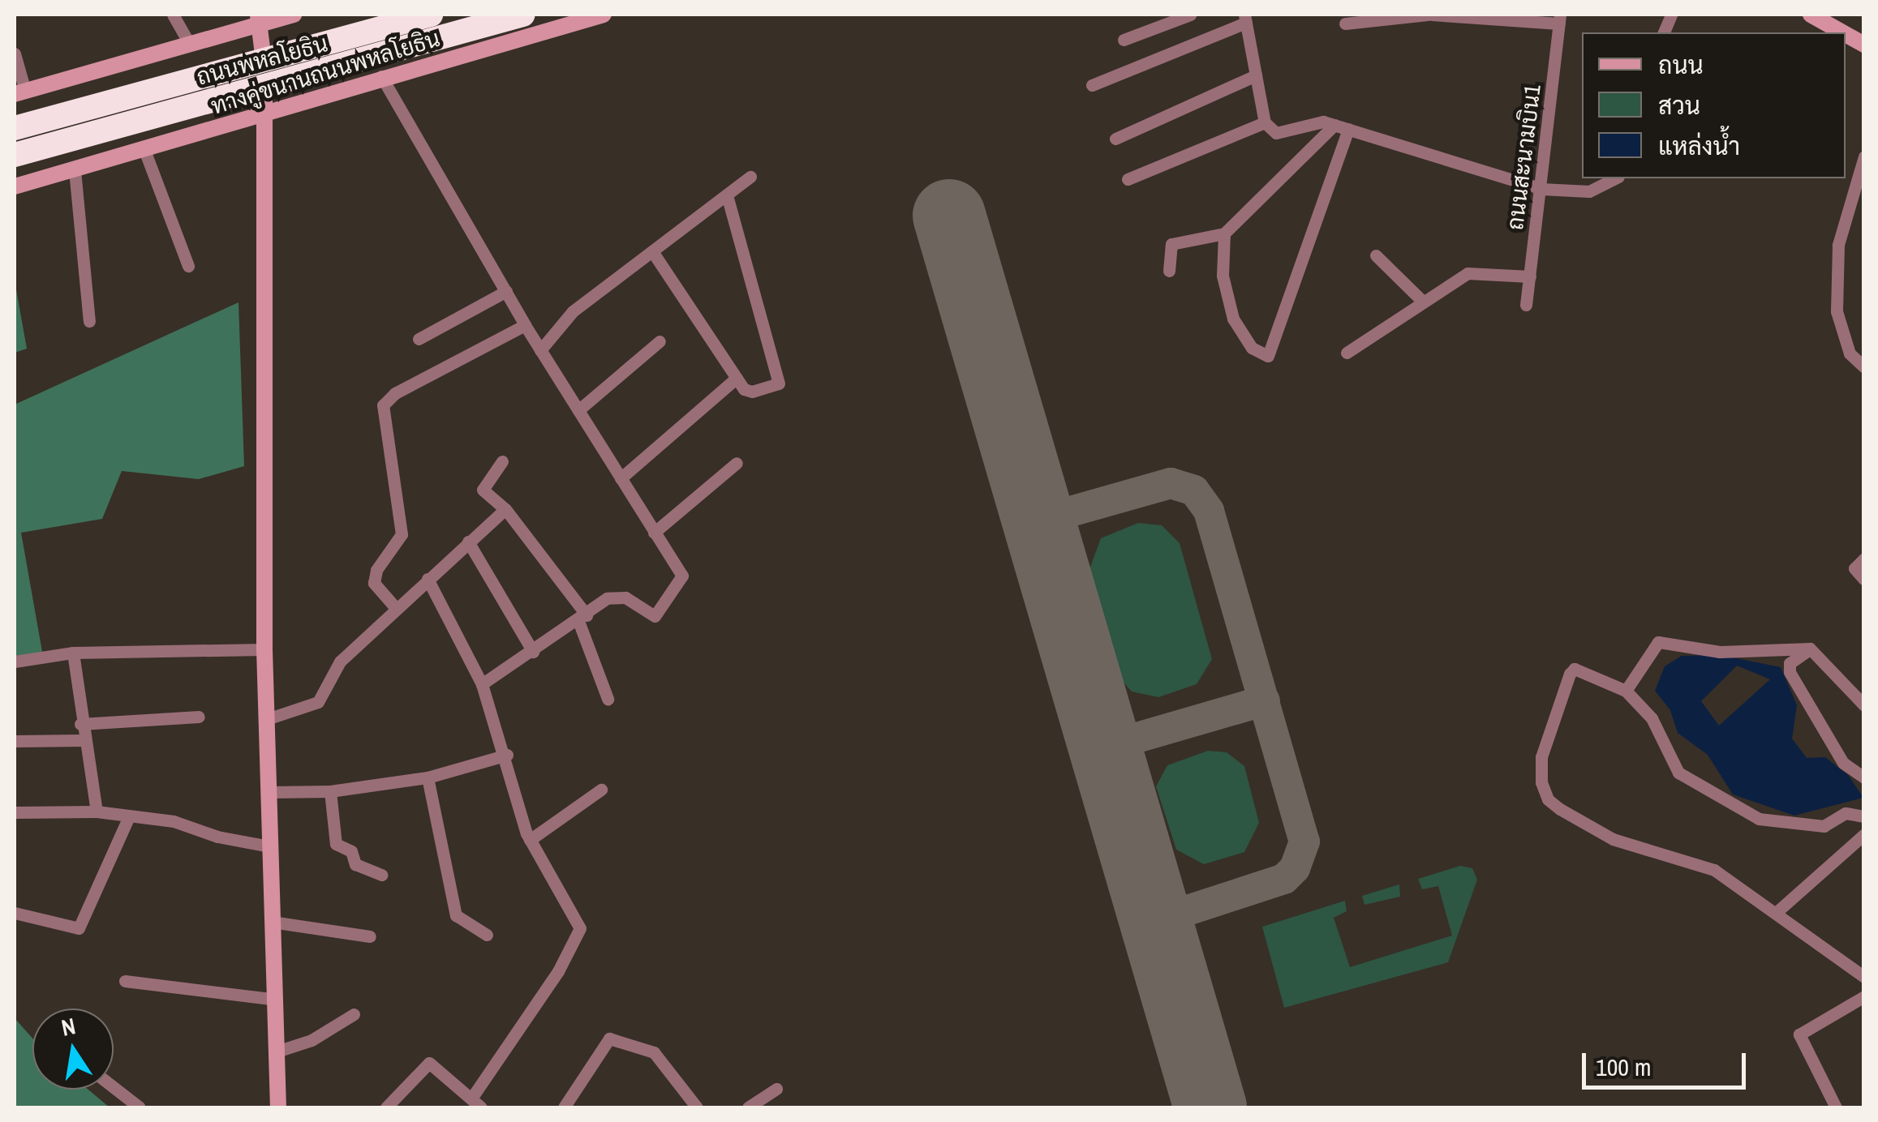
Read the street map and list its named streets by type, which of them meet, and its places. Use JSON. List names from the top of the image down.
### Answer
{
  "streets": {
    "highway": ["ถนนพหลโยธิน"],
    "main road": ["ทางคู่ขนานถนนพหลโยธิน"],
    "street": ["ถนนสะนามบิน1"]
  },
  "legend": ["ถนน", "สวน", "แหล่งน้ำ"],
  "scale_bar": "100 m",
  "north": "top"
}
